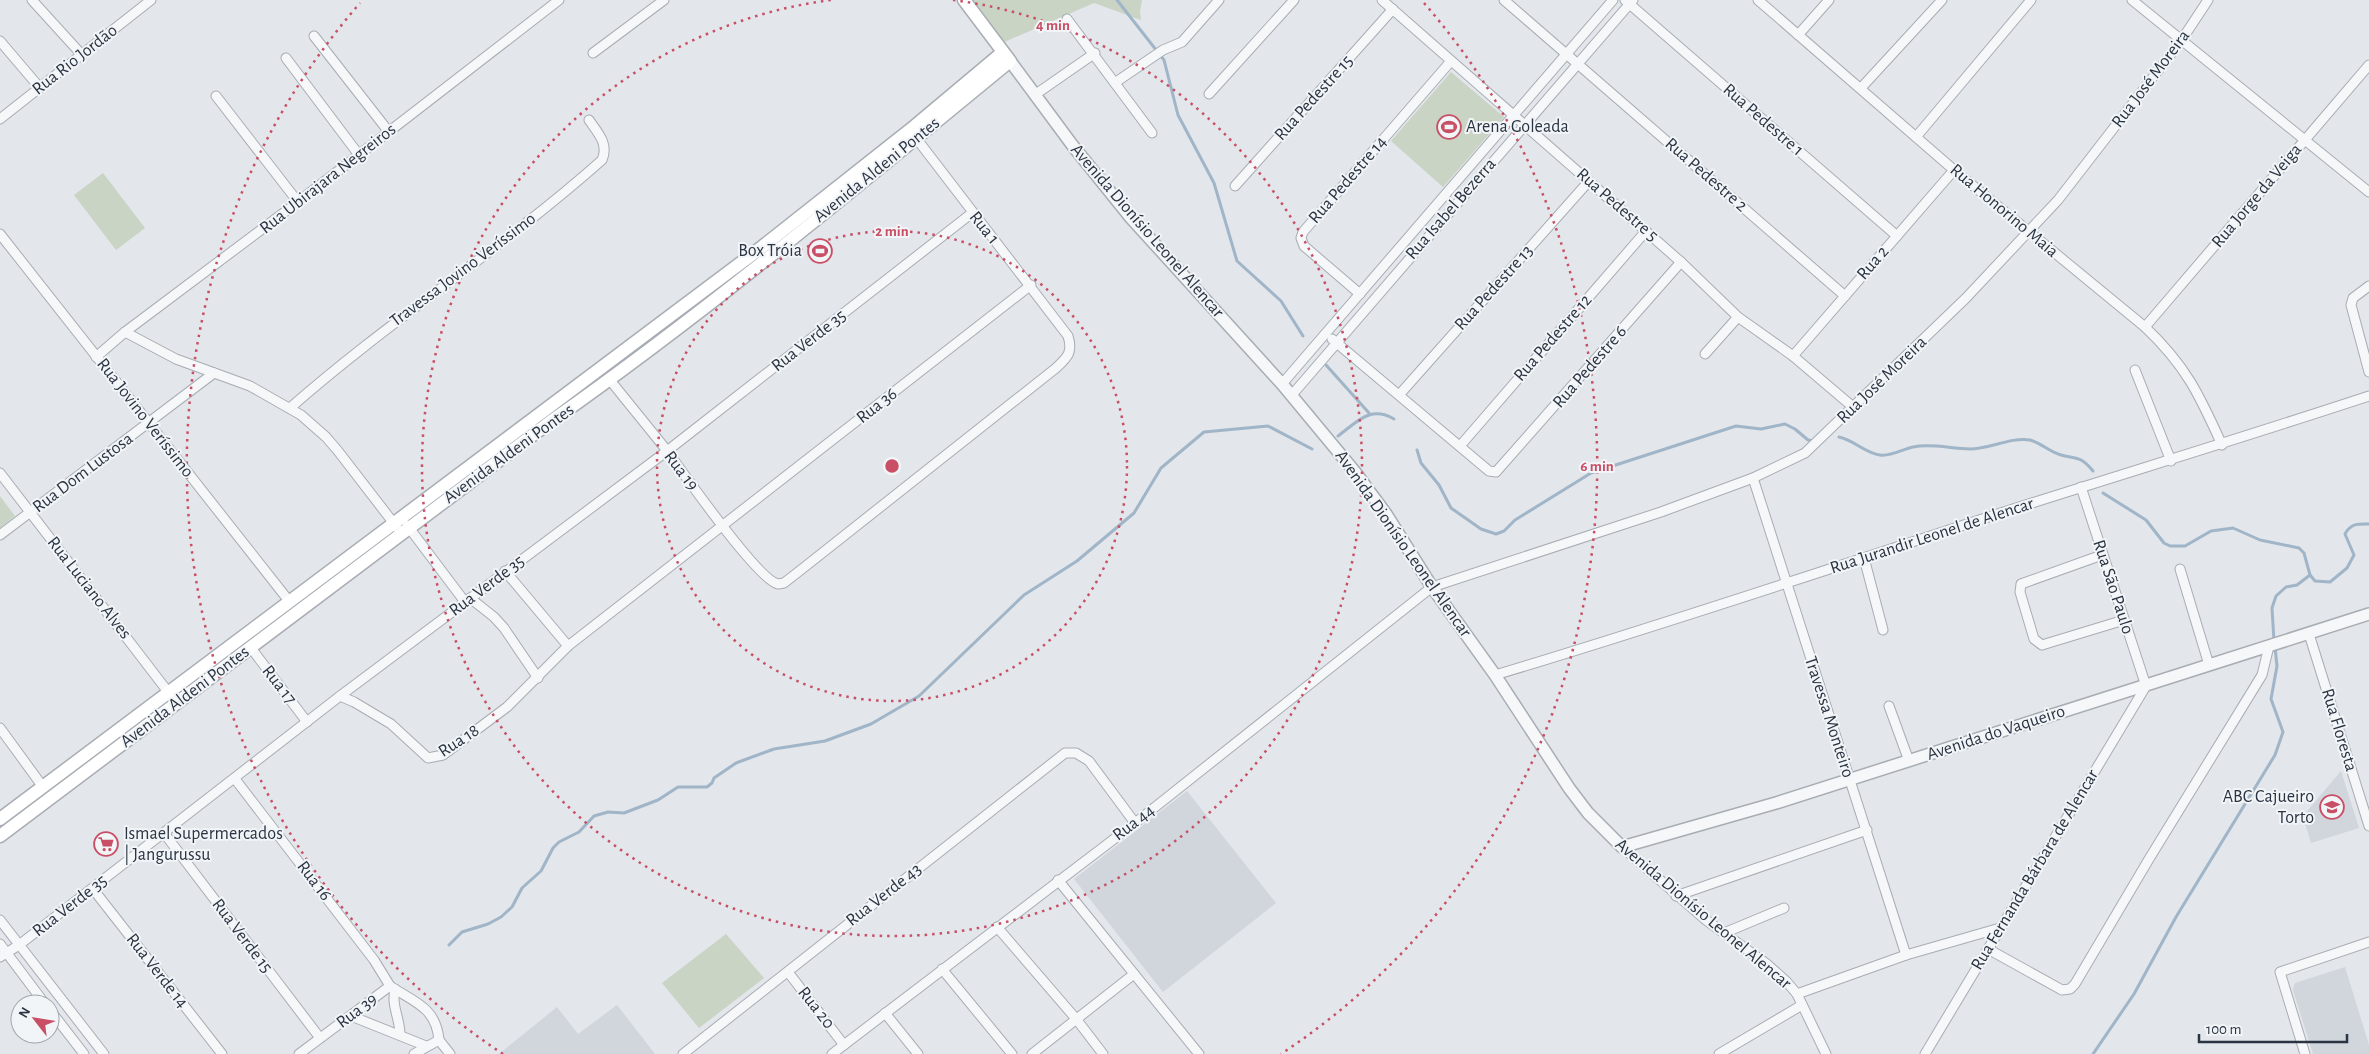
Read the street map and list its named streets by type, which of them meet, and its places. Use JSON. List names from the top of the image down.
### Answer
{
  "streets": {
    "main road": ["Avenida Aldeni Pontes", "Avenida Dionísio Leonel Alencar"],
    "street": [
      "Rua Rio Jordão",
      "Rua José Moreira",
      "Rua Pedestre 15",
      "Rua Pedestre 1",
      "Rua Pedestre 2",
      "Rua Ubirajara Negreiros",
      "Rua Pedestre 14",
      "Rua Jorge da Veiga",
      "Rua Pedestre 5",
      "Rua Isabel Bezerra",
      "Rua Honorino Maia",
      "Rua 1",
      "Rua 2",
      "Travessa Jovino Veríssimo",
      "Rua Pedestre 13",
      "Rua Pedestre 12",
      "Rua Verde 35",
      "Rua Pedestre 6",
      "Rua 36",
      "Rua Jovino Veríssimo",
      "Rua 19",
      "Rua Dom Lustosa",
      "Rua Jurandir Leonel de Alencar",
      "Rua São Paulo",
      "Rua Luciano Alves",
      "Rua 17",
      "Travessa Monteiro",
      "Rua Floresta",
      "Avenida do Vaqueiro",
      "Rua 18",
      "Rua 44",
      "Rua Fernanda Bárbara de Alencar",
      "Rua 16",
      "Rua Verde 43",
      "Rua Verde 15",
      "Rua Verde 14",
      "Rua 20",
      "Rua 39"
    ]
  },
  "crossings": [
    ["Rua José Moreira", "Rua Pedestre 5"],
    ["Rua José Moreira", "Rua Honorino Maia"],
    ["Rua José Moreira", "Avenida Dionísio Leonel Alencar"],
    ["Rua José Moreira", "Travessa Monteiro"],
    ["Rua José Moreira", "Rua 44"],
    ["Rua Pedestre 15", "Rua Pedestre 5"],
    ["Rua Pedestre 1", "Rua Isabel Bezerra"],
    ["Rua Pedestre 1", "Rua 2"],
    ["Avenida Aldeni Pontes", "Rua 1"],
    ["Avenida Aldeni Pontes", "Avenida Dionísio Leonel Alencar"],
    ["Avenida Aldeni Pontes", "Rua Jovino Veríssimo"],
    ["Avenida Aldeni Pontes", "Rua 19"],
    ["Avenida Aldeni Pontes", "Rua Luciano Alves"],
    ["Avenida Aldeni Pontes", "Rua 17"],
    ["Rua Pedestre 2", "Rua Isabel Bezerra"],
    ["Rua Pedestre 2", "Rua 2"],
    ["Rua Ubirajara Negreiros", "Rua Jovino Veríssimo"],
    ["Rua Pedestre 14", "Rua Pedestre 5"],
    ["Rua Pedestre 14", "Rua Isabel Bezerra"],
    ["Rua Jorge da Veiga", "Rua Honorino Maia"],
    ["Rua Pedestre 5", "Rua Isabel Bezerra"],
    ["Rua Pedestre 5", "Rua 2"],
    ["Rua Pedestre 5", "Rua Pedestre 13"],
    ["Rua Pedestre 5", "Rua Pedestre 12"],
    ["Rua Pedestre 5", "Rua Pedestre 6"],
    ["Rua Isabel Bezerra", "Avenida Dionísio Leonel Alencar"],
    ["Rua Honorino Maia", "Rua 2"],
    ["Rua Honorino Maia", "Rua Jurandir Leonel de Alencar"],
    ["Rua 1", "Rua Verde 35"],
    ["Rua 1", "Rua 36"],
    ["Rua 1", "Rua 19"],
    ["Avenida Dionísio Leonel Alencar", "Rua Jurandir Leonel de Alencar"],
    ["Avenida Dionísio Leonel Alencar", "Avenida do Vaqueiro"],
    ["Avenida Dionísio Leonel Alencar", "Rua 44"],
    ["Rua Pedestre 12", "Rua Pedestre 6"],
    ["Rua Verde 35", "Rua 19"],
    ["Rua Verde 35", "Rua 17"],
    ["Rua Verde 35", "Rua 18"],
    ["Rua Verde 35", "Rua 16"],
    ["Rua Verde 35", "Rua Verde 15"],
    ["Rua Verde 35", "Rua Verde 14"],
    ["Rua 36", "Rua 19"],
    ["Rua 36", "Rua 18"],
    ["Rua Jovino Veríssimo", "Rua Dom Lustosa"],
    ["Rua 19", "Rua 18"],
    ["Rua Dom Lustosa", "Rua Luciano Alves"],
    ["Rua Jurandir Leonel de Alencar", "Rua São Paulo"],
    ["Rua Jurandir Leonel de Alencar", "Travessa Monteiro"],
    ["Rua São Paulo", "Avenida do Vaqueiro"],
    ["Rua São Paulo", "Rua Fernanda Bárbara de Alencar"],
    ["Travessa Monteiro", "Avenida do Vaqueiro"],
    ["Rua Floresta", "Avenida do Vaqueiro"],
    ["Avenida do Vaqueiro", "Rua Fernanda Bárbara de Alencar"],
    ["Rua 44", "Rua Verde 43"],
    ["Rua 44", "Rua 20"],
    ["Rua 16", "Rua 39"],
    ["Rua Verde 43", "Rua 20"],
    ["Rua Verde 15", "Rua 39"]
  ],
  "places": {
    "sports": ["Arena Goleada", "Box Tróia"],
    "school or university": ["ABC Cajueiro Torto"],
    "supermarket": ["Ismael Supermercados | Jangurussu"]
  },
  "scale_bar": "100 m",
  "north": "top left",
  "rings": ["4 min", "2 min", "6 min"]
}
